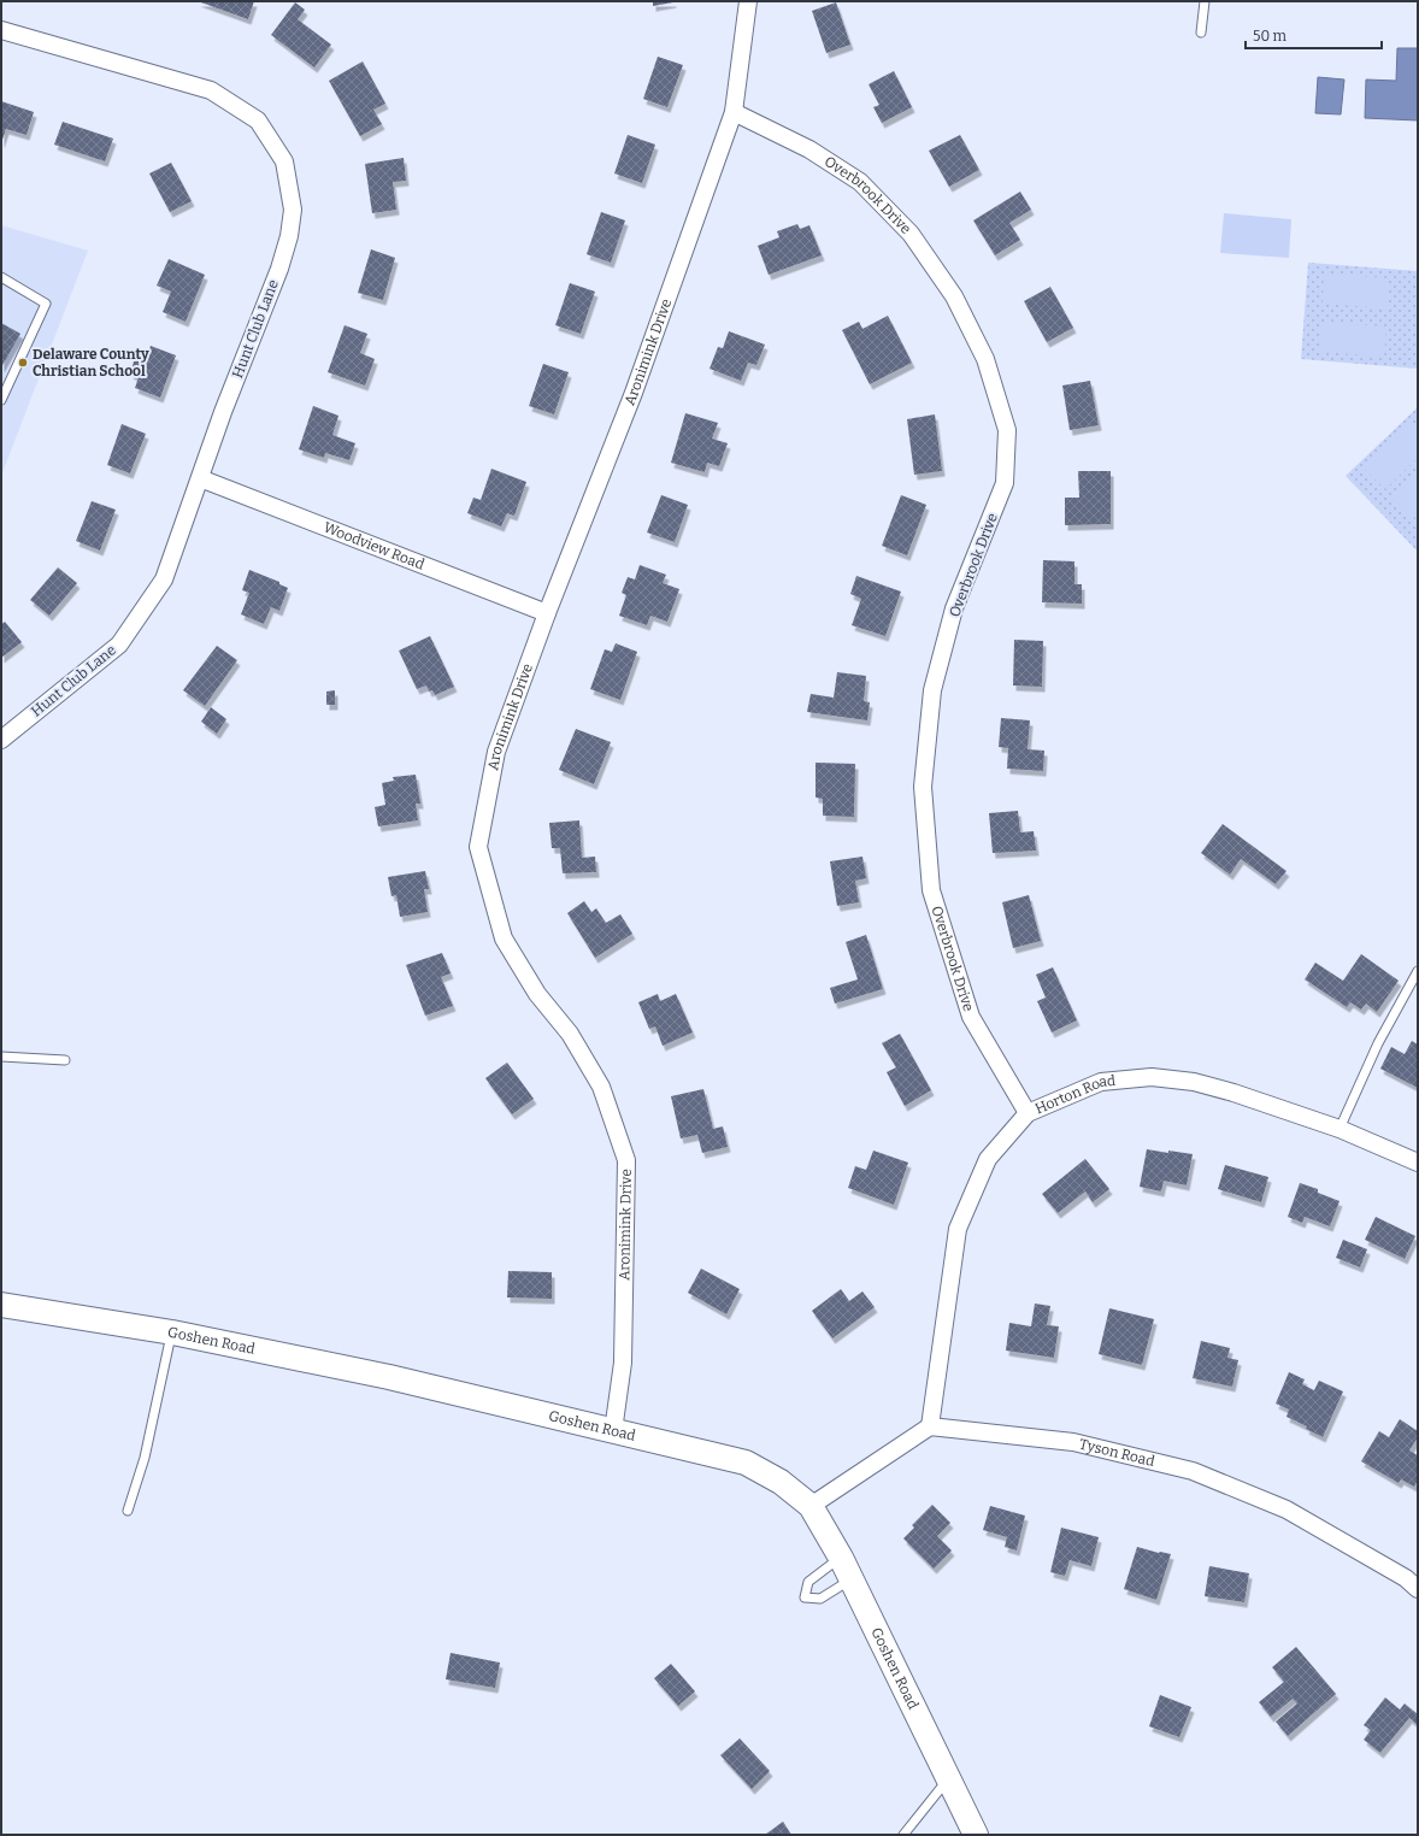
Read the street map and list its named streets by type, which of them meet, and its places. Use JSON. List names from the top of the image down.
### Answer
{
  "streets": {
    "street": [
      "Overbrook Drive",
      "Hunt Club Lane",
      "Aronimink Drive",
      "Woodview Road",
      "Horton Road",
      "Goshen Road",
      "Tyson Road"
    ]
  },
  "crossings": [
    ["Overbrook Drive", "Aronimink Drive"],
    ["Overbrook Drive", "Horton Road"],
    ["Hunt Club Lane", "Woodview Road"],
    ["Aronimink Drive", "Woodview Road"],
    ["Aronimink Drive", "Goshen Road"],
    ["Horton Road", "Tyson Road"]
  ],
  "places": ["Delaware County Christian School"],
  "scale_bar": "50 m"
}
